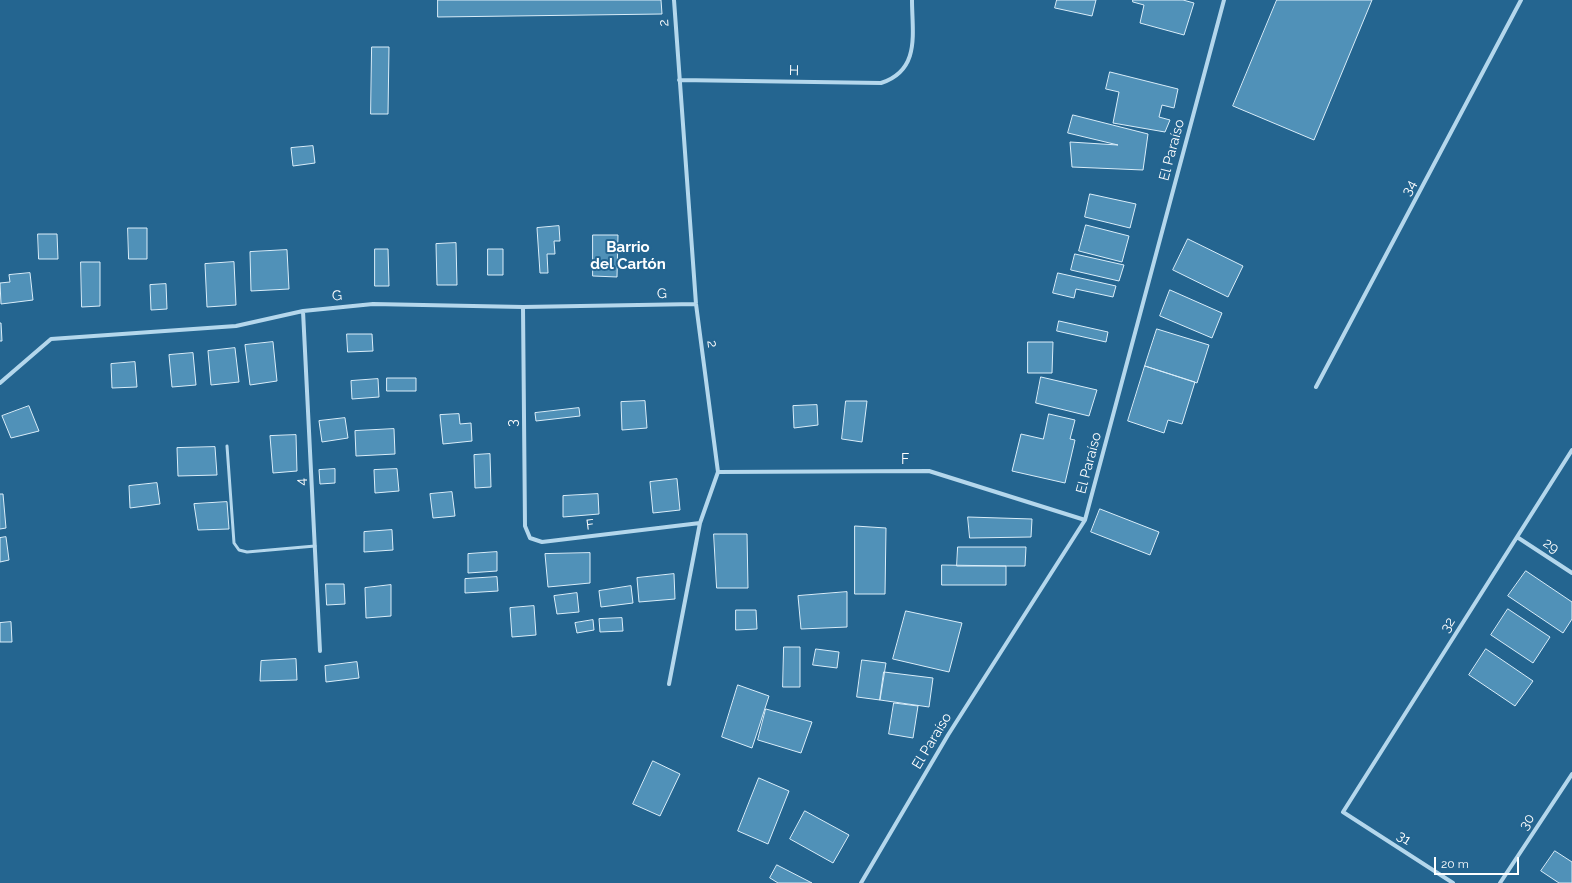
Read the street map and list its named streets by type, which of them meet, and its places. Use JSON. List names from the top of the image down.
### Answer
{
  "streets": {
    "street": [
      "2",
      "H",
      "El Paraíso",
      "34",
      "G",
      "3",
      "F",
      "4",
      "29",
      "32",
      "30",
      "31"
    ]
  },
  "crossings": [
    ["2", "H"],
    ["2", "G"],
    ["2", "F"],
    ["El Paraíso", "F"],
    ["G", "3"],
    ["G", "4"],
    ["3", "F"],
    ["29", "32"],
    ["32", "31"]
  ],
  "districts": ["Barrio del Cartón"],
  "scale_bar": "20 m"
}
